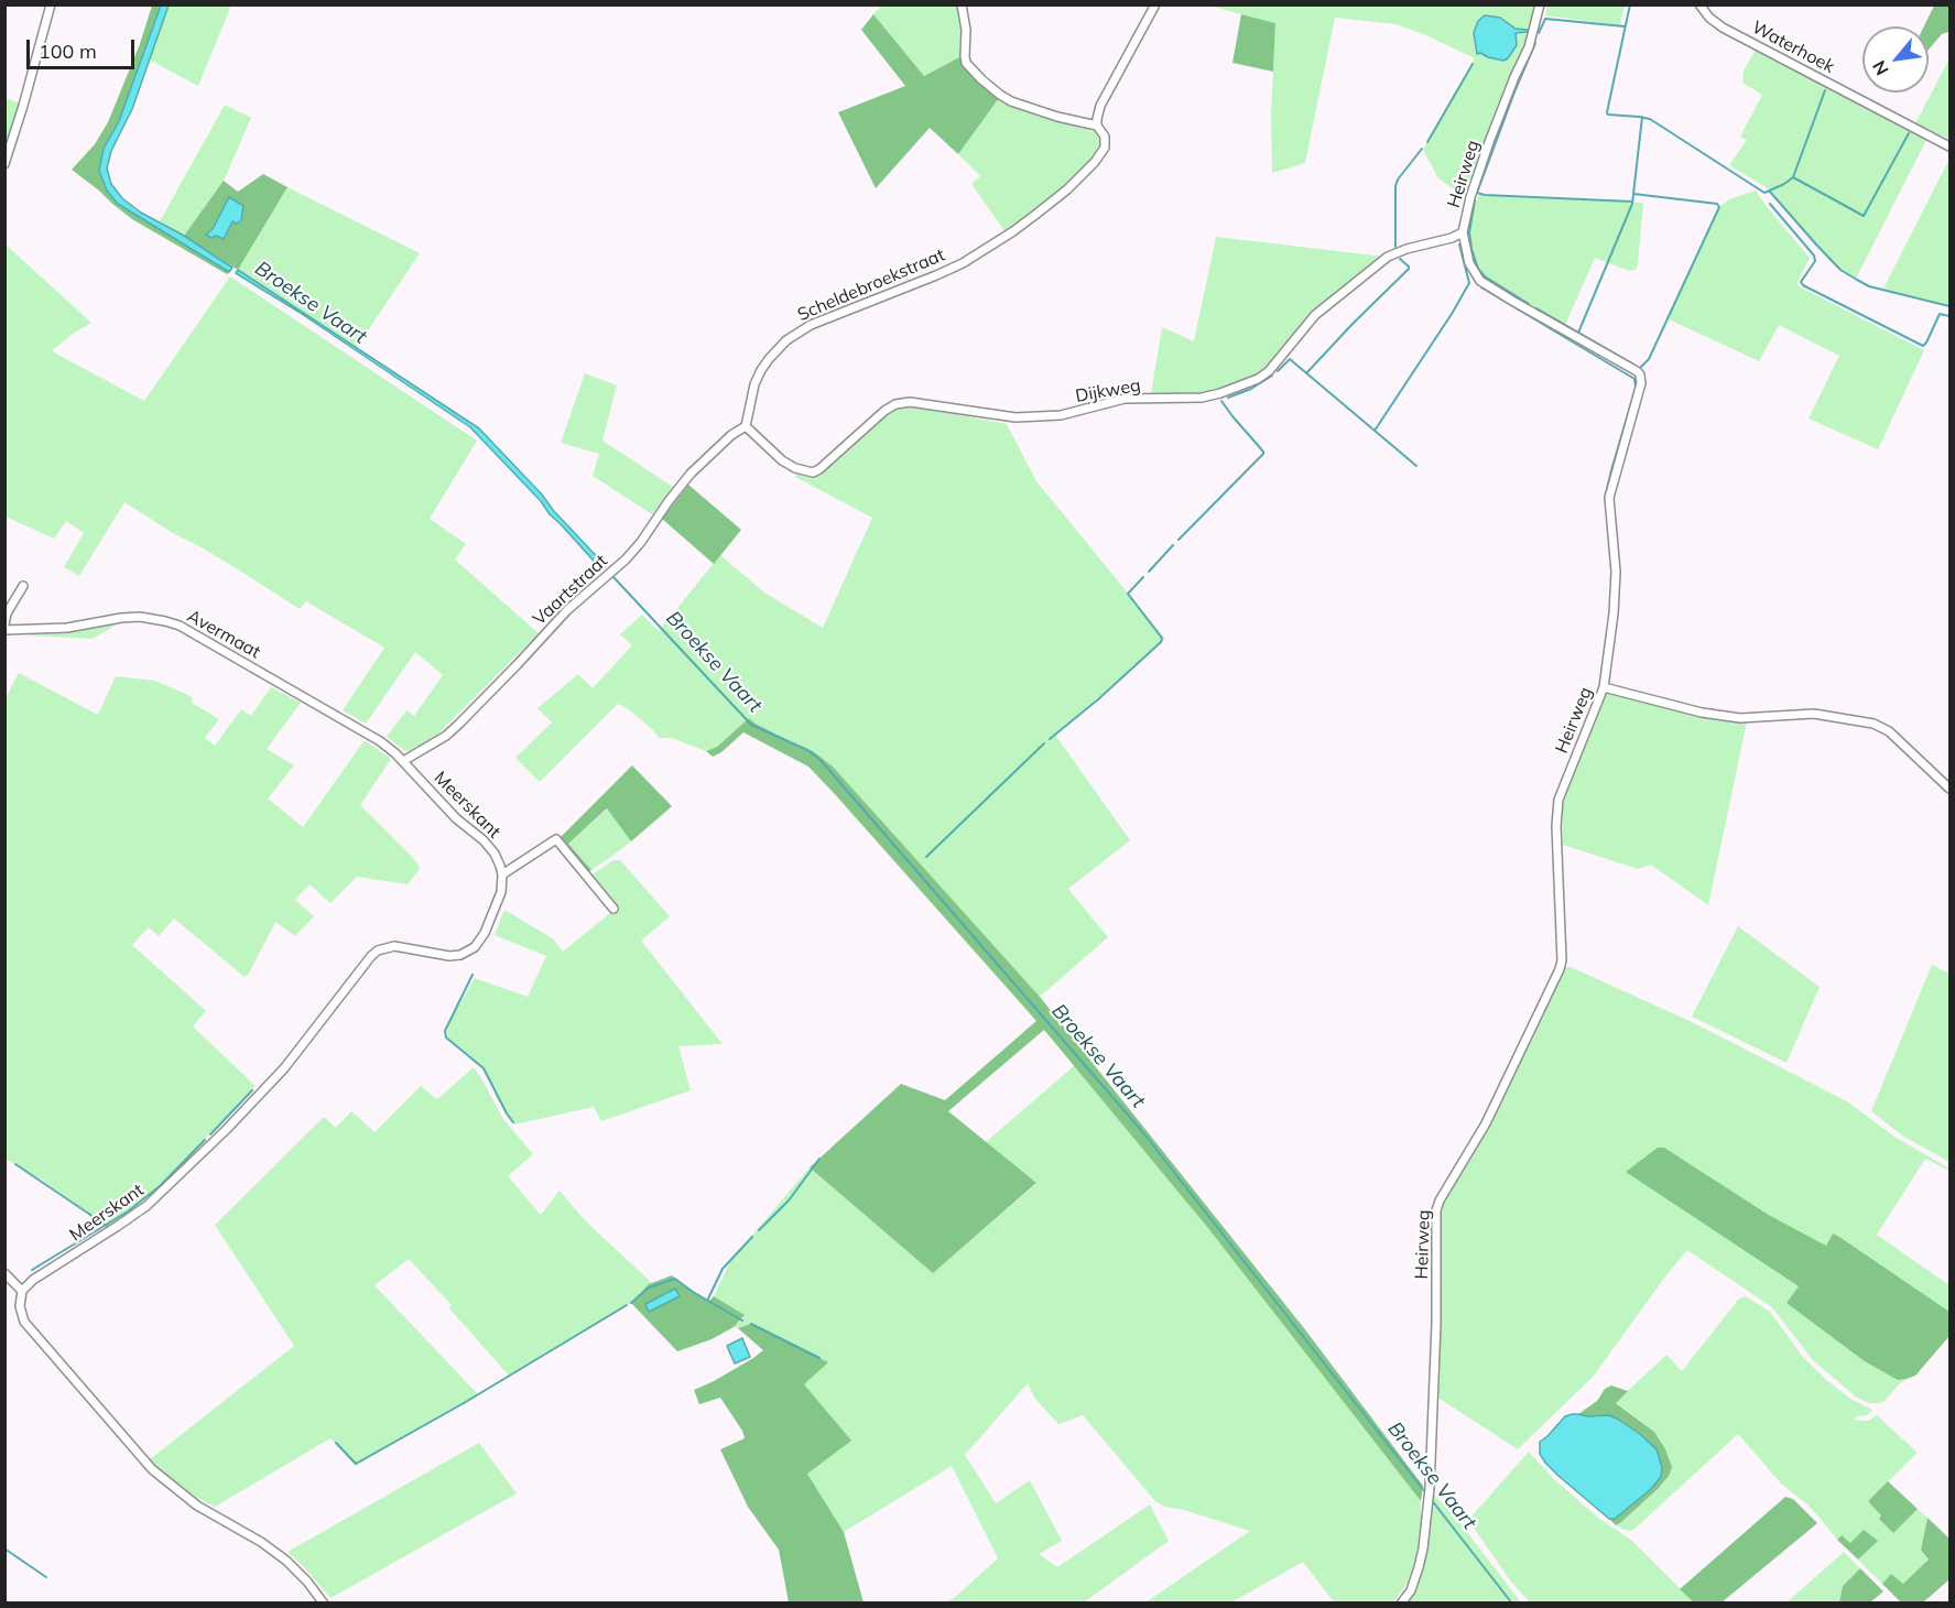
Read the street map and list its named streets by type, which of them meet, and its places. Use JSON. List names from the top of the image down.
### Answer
{
  "streets": {
    "street": [
      "Waterhoek",
      "Heirweg",
      "Scheldebroekstraat",
      "Dijkweg",
      "Vaartstraat",
      "Avermaat",
      "Meerskant"
    ]
  },
  "crossings": [
    ["Heirweg", "Dijkweg"],
    ["Scheldebroekstraat", "Dijkweg"],
    ["Scheldebroekstraat", "Vaartstraat"],
    ["Dijkweg", "Vaartstraat"],
    ["Vaartstraat", "Avermaat"],
    ["Vaartstraat", "Meerskant"],
    ["Avermaat", "Meerskant"]
  ],
  "water": ["Broekse Vaart"],
  "scale_bar": "100 m",
  "north": "bottom left"
}
